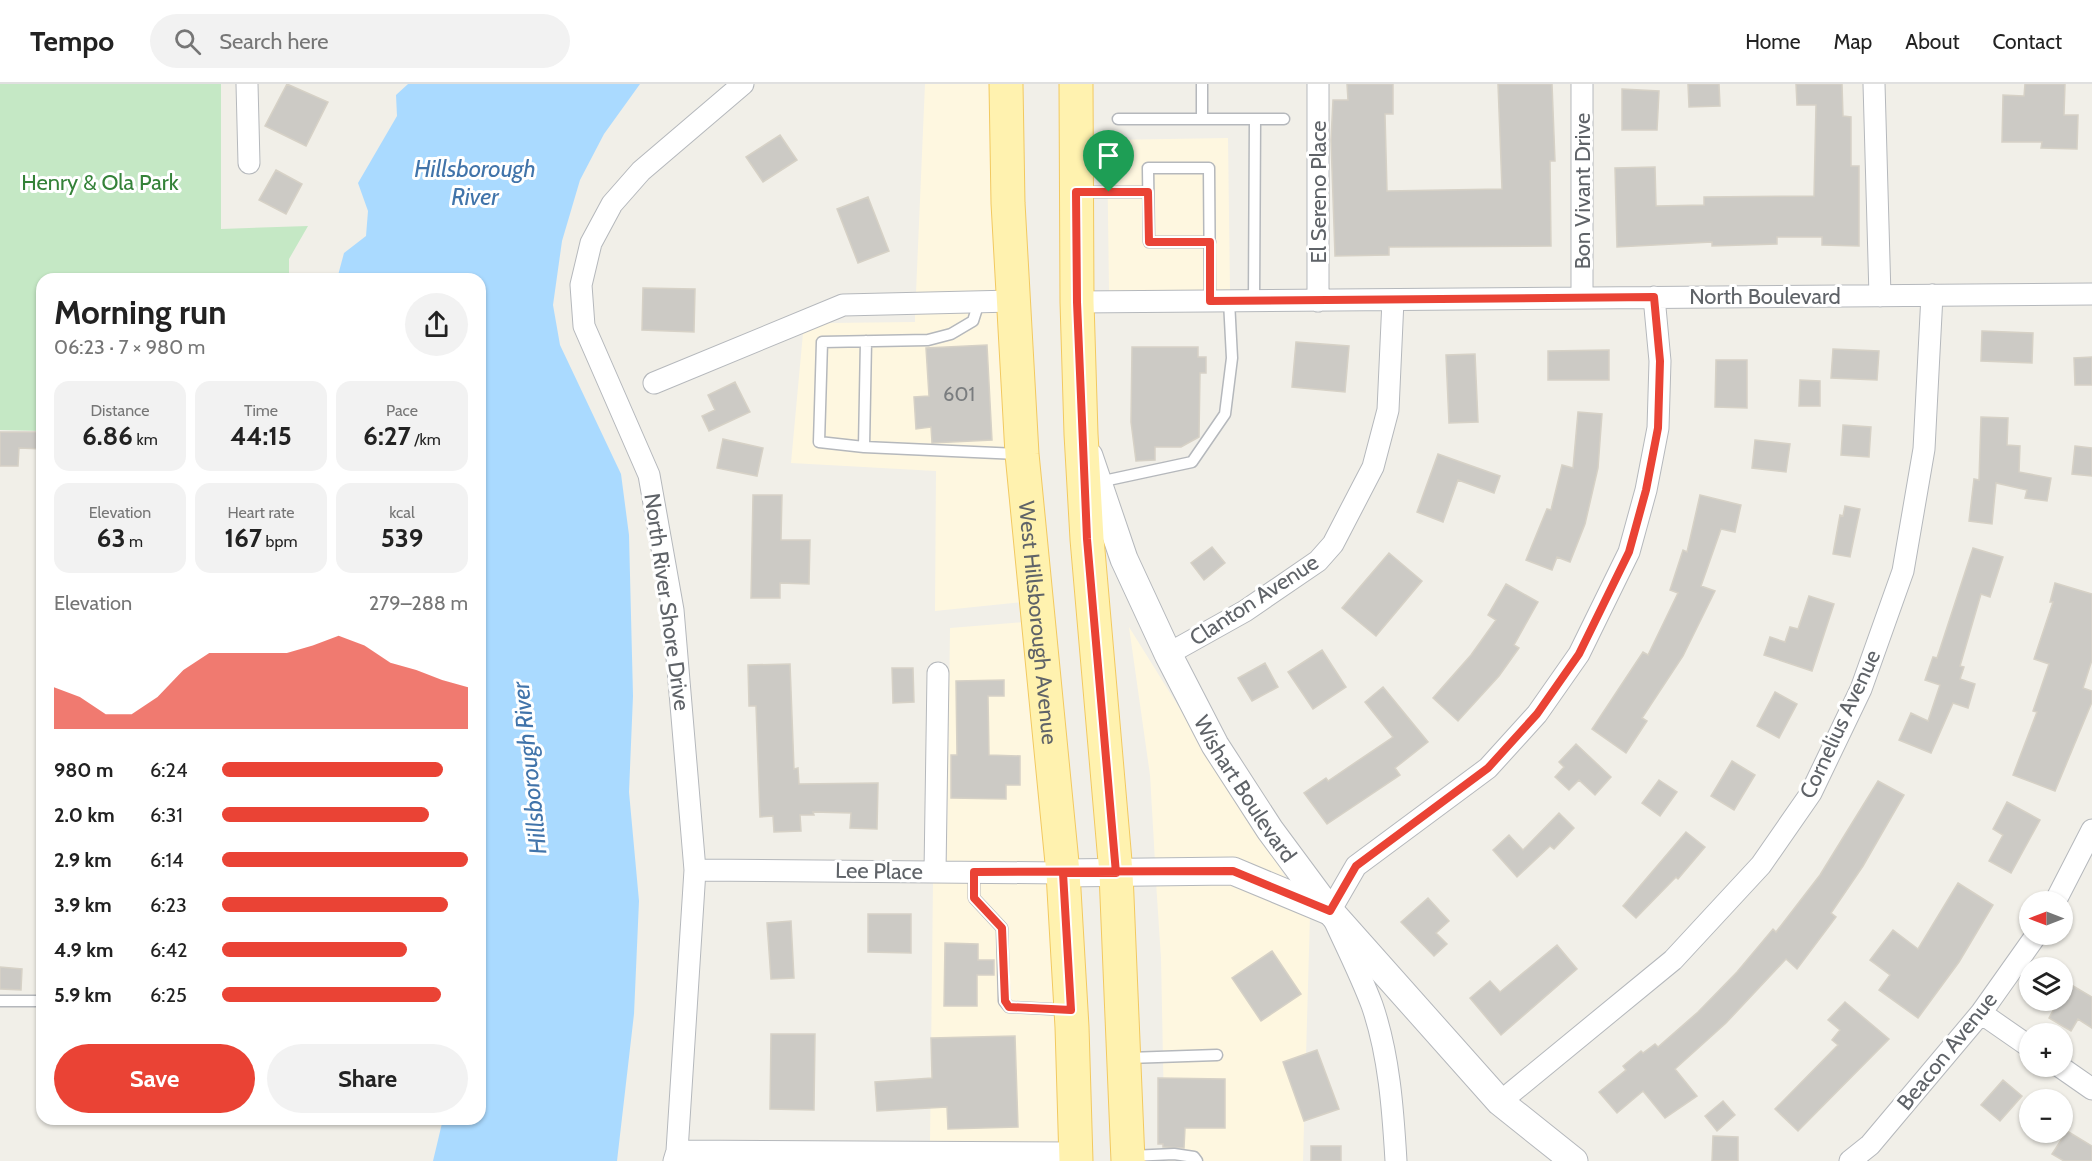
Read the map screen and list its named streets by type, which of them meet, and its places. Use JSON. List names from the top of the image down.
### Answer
{
  "streets": {
    "main road": ["West Hillsborough Avenue"],
    "street": [
      "Bon Vivant Drive",
      "El Sereno Place",
      "North Boulevard",
      "Clanton Avenue",
      "North River Shore Drive",
      "Cornelius Avenue",
      "Wishart Boulevard",
      "Lee Place",
      "Beacon Avenue"
    ]
  },
  "crossings": [
    ["Bon Vivant Drive", "North Boulevard"],
    ["El Sereno Place", "North Boulevard"],
    ["North Boulevard", "Clanton Avenue"],
    ["North Boulevard", "Cornelius Avenue"],
    ["Clanton Avenue", "Wishart Boulevard"],
    ["North River Shore Drive", "Lee Place"],
    ["West Hillsborough Avenue", "Lee Place"],
    ["Cornelius Avenue", "Wishart Boulevard"]
  ],
  "water": ["Hillsborough River"],
  "parks": ["Henry & Ola Park"],
  "house_numbers": ["601"],
  "north": "left",
  "page": {
    "header": "Tempo",
    "search": "Search here",
    "nav": [
      "Home",
      "Map",
      "About",
      "Contact"
    ],
    "heading": ["Morning run", "06:23 · 7 × 980 m"],
    "stats": [
      ["Distance", "6.86 km"],
      ["Time", "44:15"],
      ["Pace", "6:27 /km"],
      ["Elevation", "63 m"],
      ["Heart rate", "167 bpm"],
      ["kcal", "539"]
    ],
    "chart": ["Elevation", "279–288 m"],
    "list": [
      {
        "name": "980 m",
        "note": "6:24"
      },
      {
        "name": "2.0 km",
        "note": "6:31"
      },
      {
        "name": "2.9 km",
        "note": "6:14"
      },
      {
        "name": "3.9 km",
        "note": "6:23"
      },
      {
        "name": "4.9 km",
        "note": "6:42"
      },
      {
        "name": "5.9 km",
        "note": "6:25"
      }
    ],
    "map_buttons": ["+", "−"],
    "buttons": ["Save", "Share"]
  }
}
